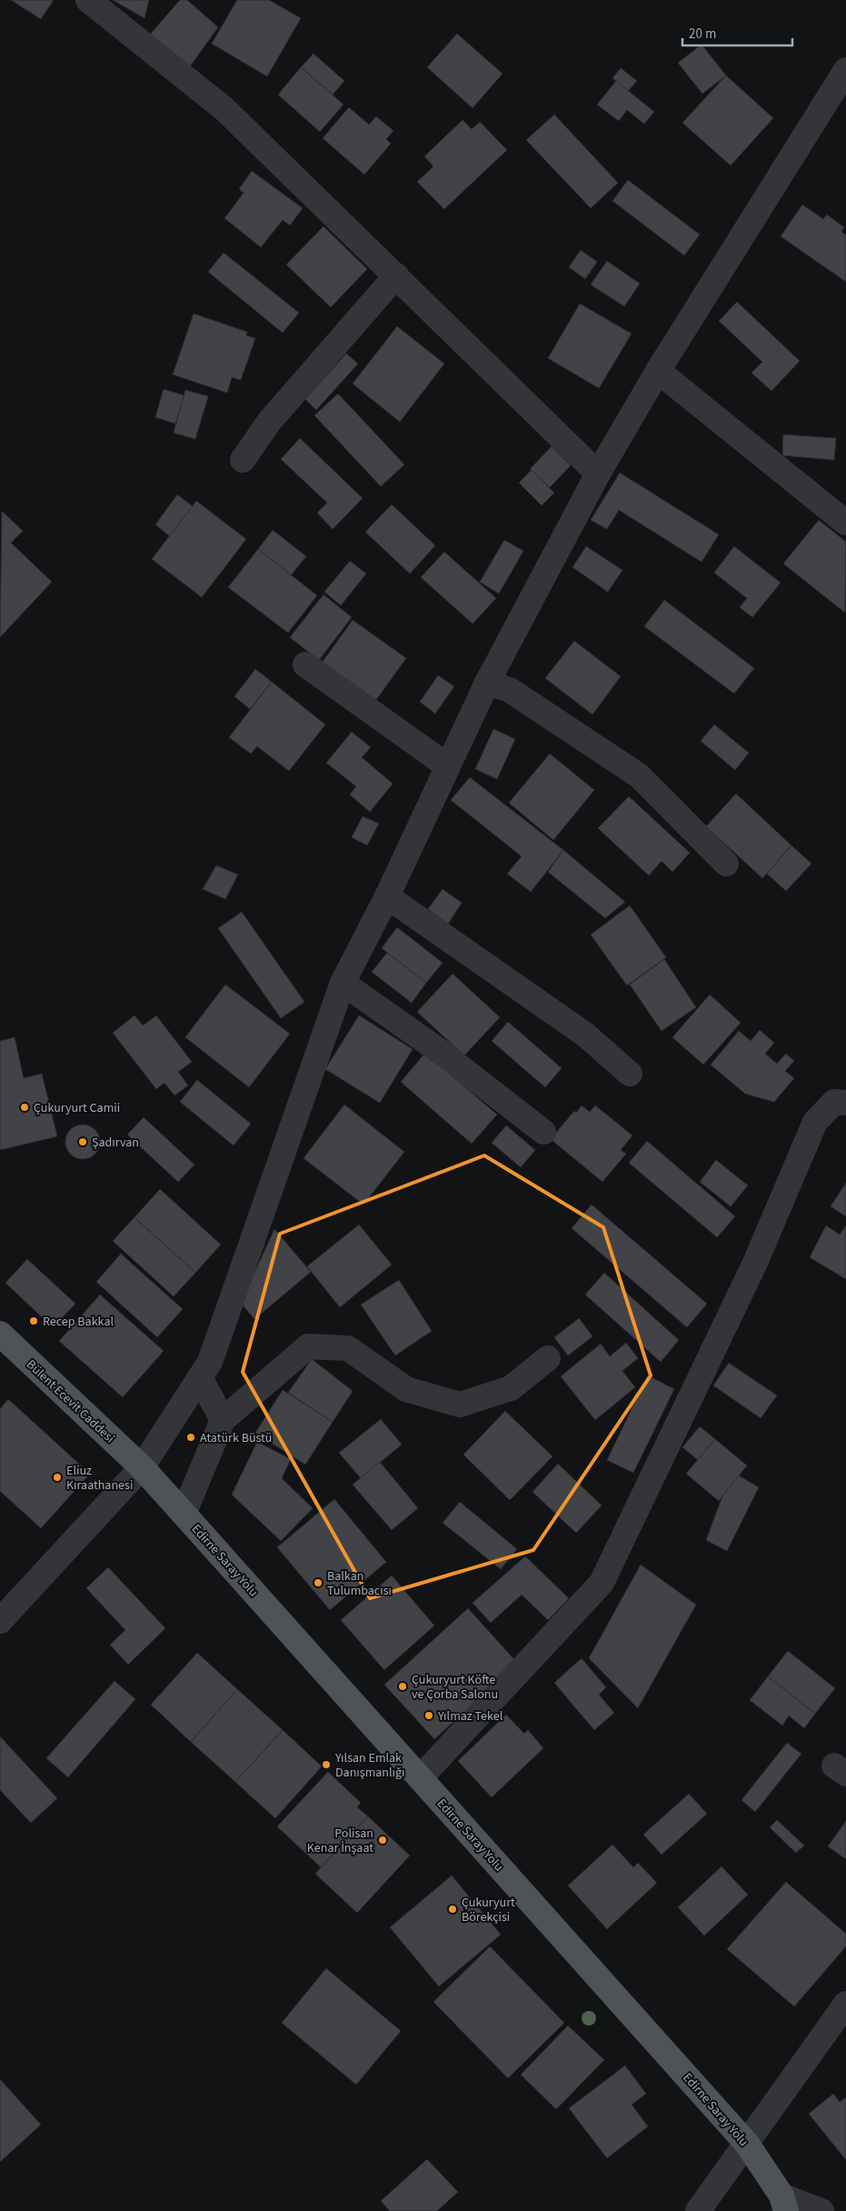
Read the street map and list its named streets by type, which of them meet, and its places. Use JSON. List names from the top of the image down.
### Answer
{
  "streets": {
    "main road": ["Bülent Ecevit Caddesi", "Edirne Saray Yolu"]
  },
  "crossings": [
    ["Bülent Ecevit Caddesi", "Edirne Saray Yolu"]
  ],
  "places": [
    "Çukuryurt Camii",
    "Şadırvan",
    "Recep Bakkal",
    "Atatürk Büstü",
    "Eliuz Kıraathanesi",
    "Balkan Tulumbacısı",
    "Çukuryurt Köfte ve Çorba Salonu",
    "Yılmaz Tekel",
    "Yılsan Emlak Danışmanlığı",
    "Polisan Kenar İnşaat",
    "Çukuryurt Börekçisi"
  ],
  "scale_bar": "20 m"
}
